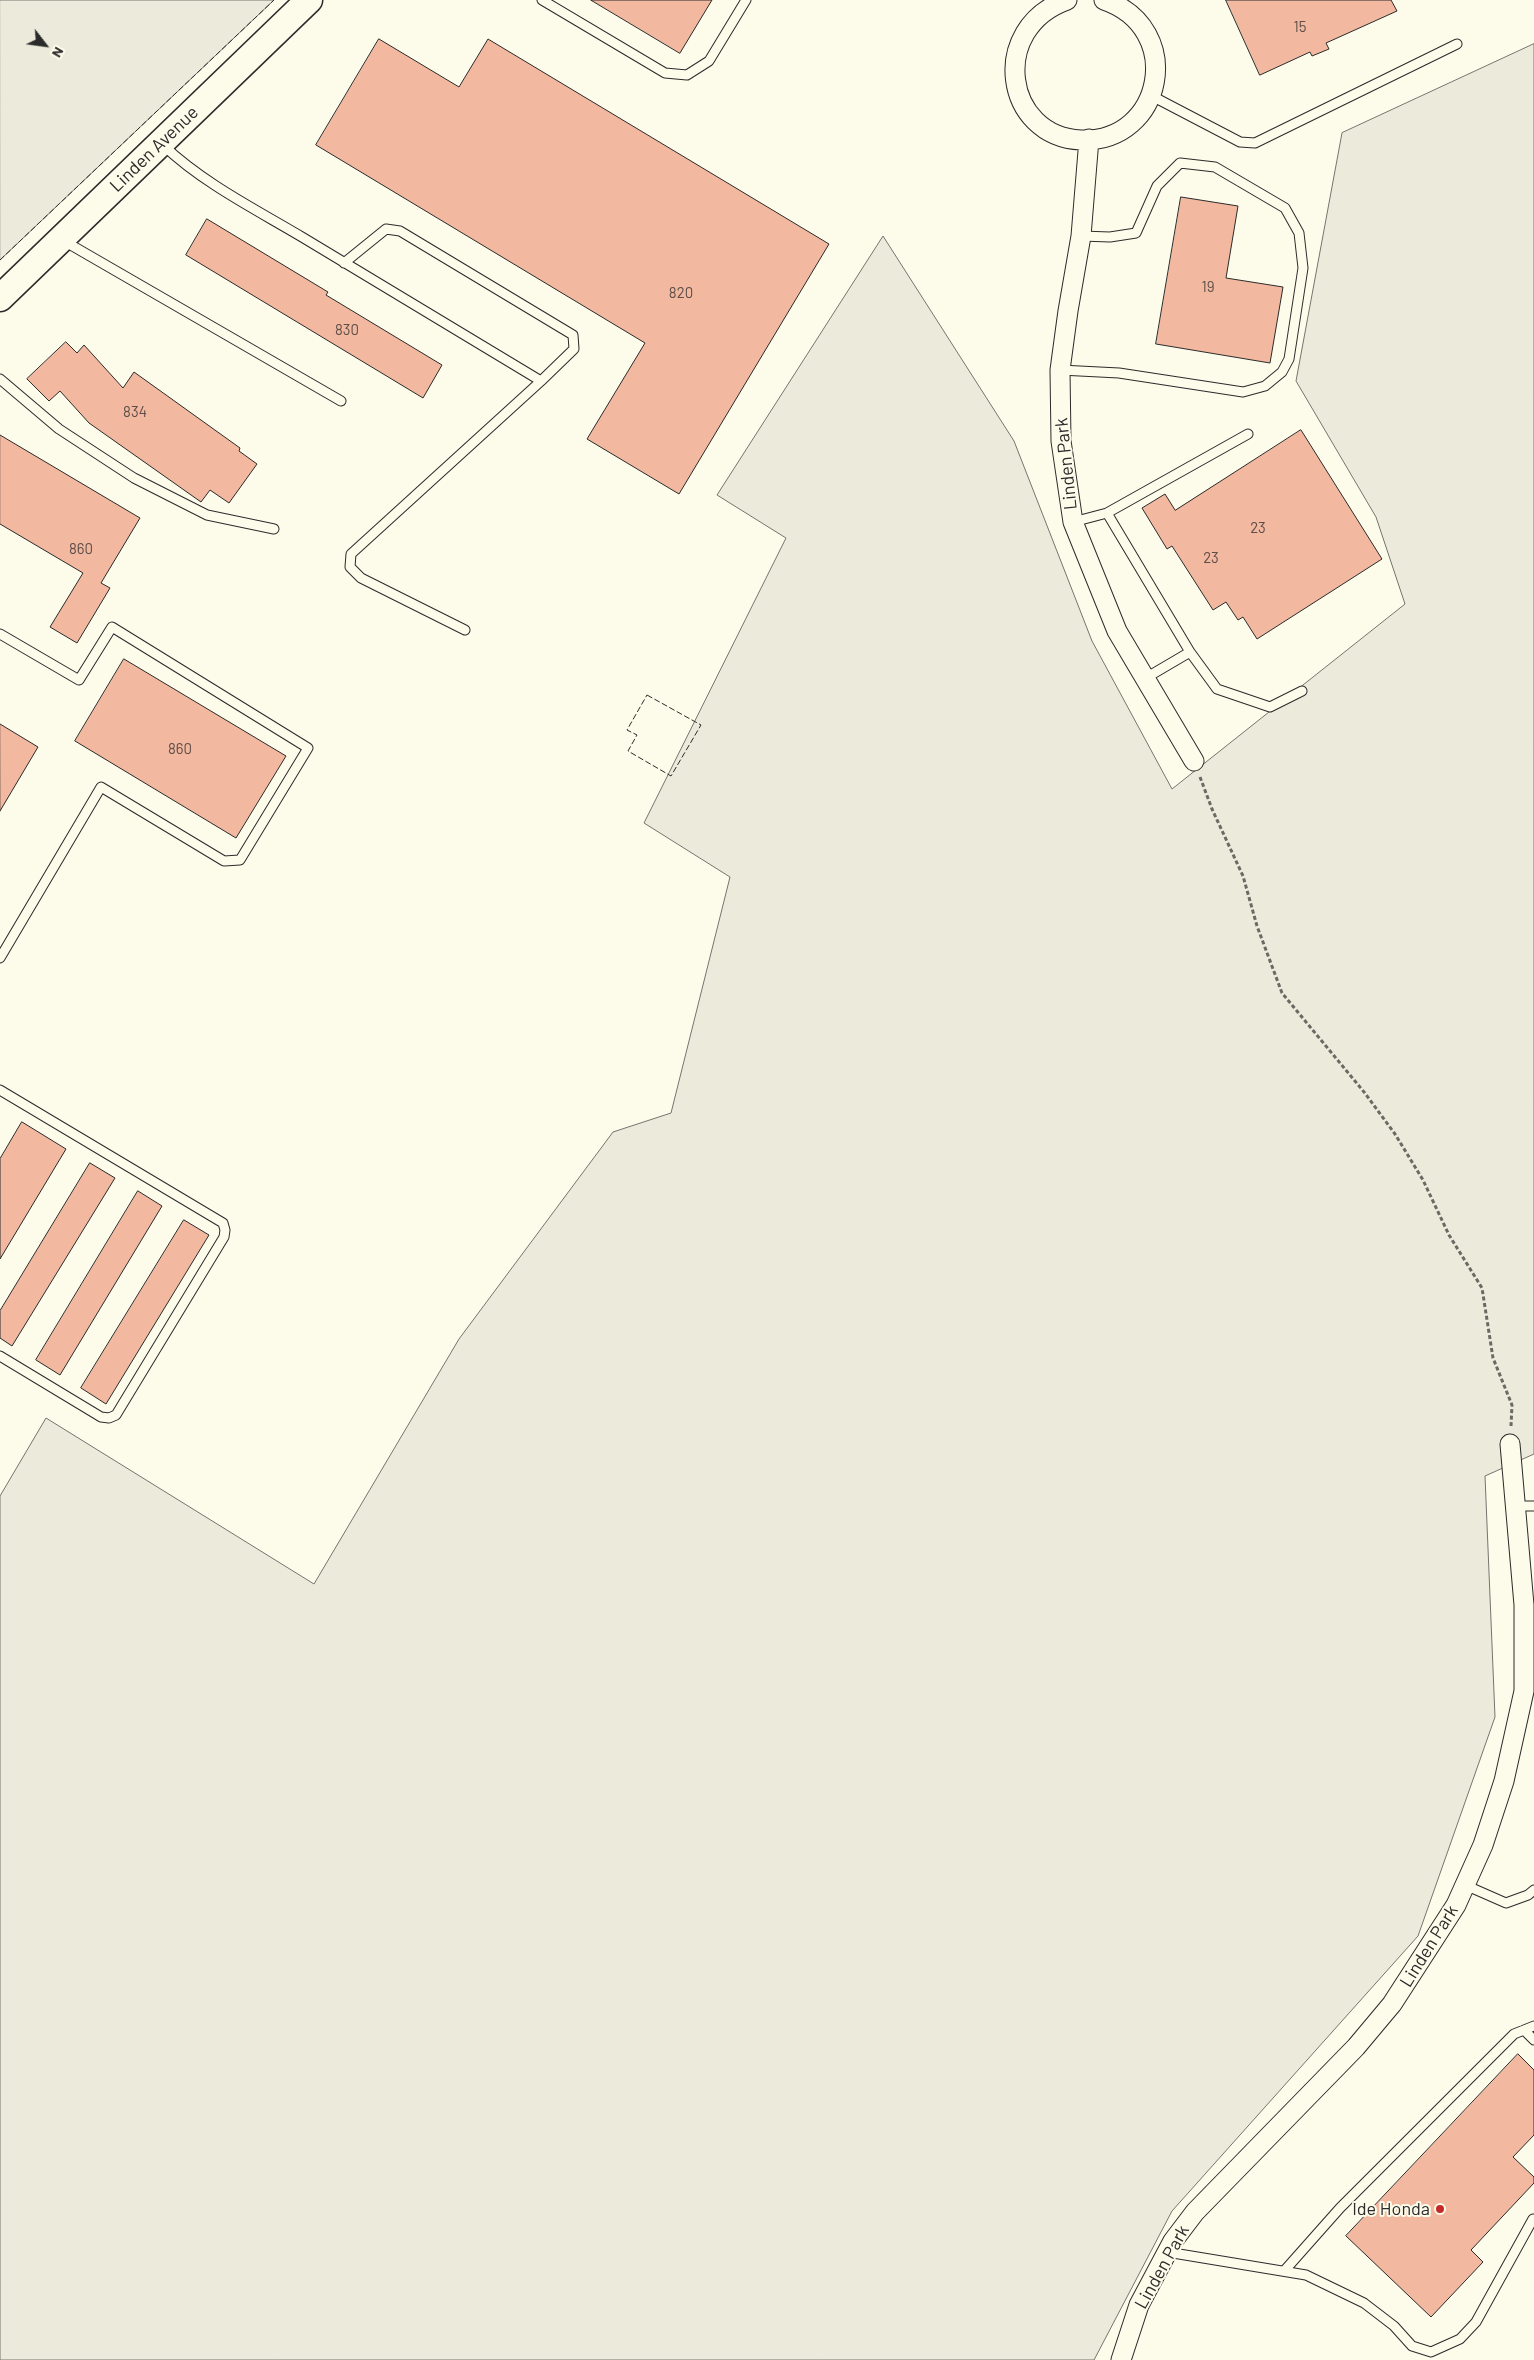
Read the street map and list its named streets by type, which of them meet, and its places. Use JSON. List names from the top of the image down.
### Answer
{
  "streets": {
    "main road": ["Linden Avenue"],
    "street": ["Linden Park"]
  },
  "places": ["Ide Honda"],
  "house_numbers": [
    "15",
    "19",
    "820",
    "830",
    "834",
    "23",
    "860",
    "23",
    "860"
  ],
  "north": "bottom right"
}
